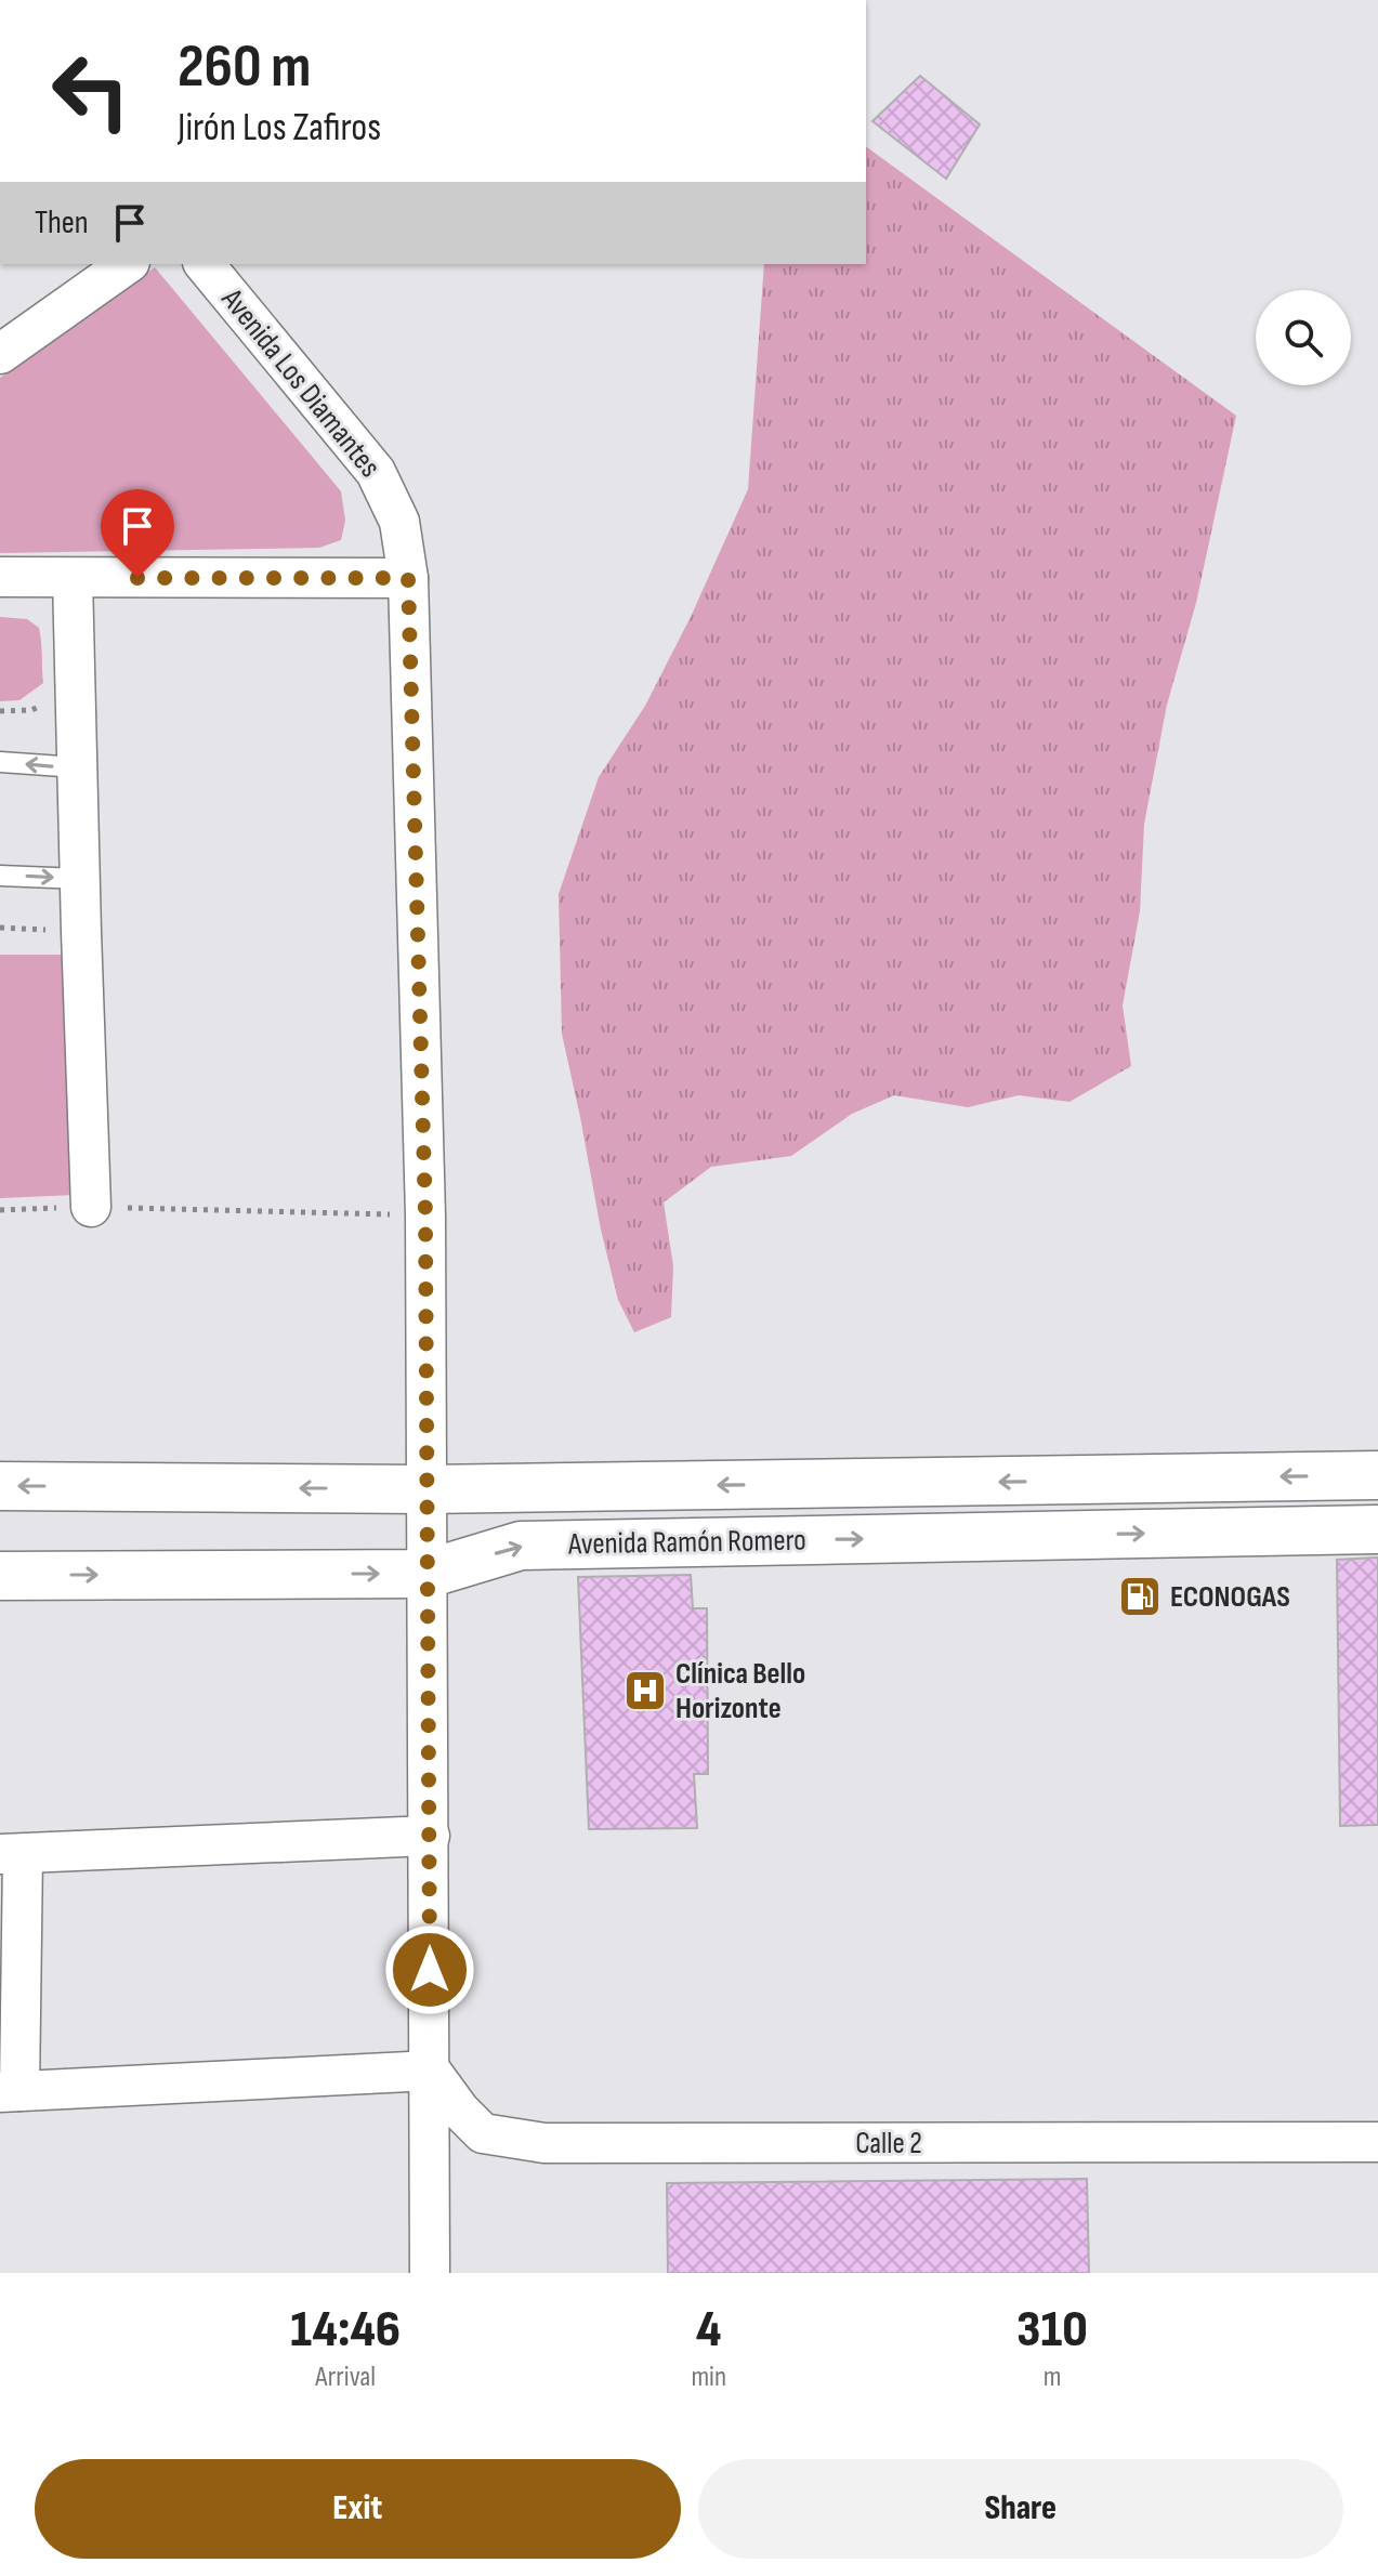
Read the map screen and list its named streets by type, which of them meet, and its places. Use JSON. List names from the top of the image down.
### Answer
{
  "streets": {
    "street": ["Avenida Los Diamantes", "Avenida Ramón Romero", "Calle 2"]
  },
  "crossings": [
    ["Avenida Los Diamantes", "Avenida Ramón Romero"],
    ["Avenida Los Diamantes", "Calle 2"]
  ],
  "places": {
    "fuel station": ["ECONOGAS"],
    "hospital": ["Clínica Bello Horizonte"]
  },
  "page": {
    "turn": ["260 m", "Jirón Los Zafiros"],
    "then": "Then",
    "eta": [
      "14:46",
      "Arrival",
      "4",
      "min",
      "310",
      "m"
    ],
    "buttons": ["Exit", "Share"]
  }
}
